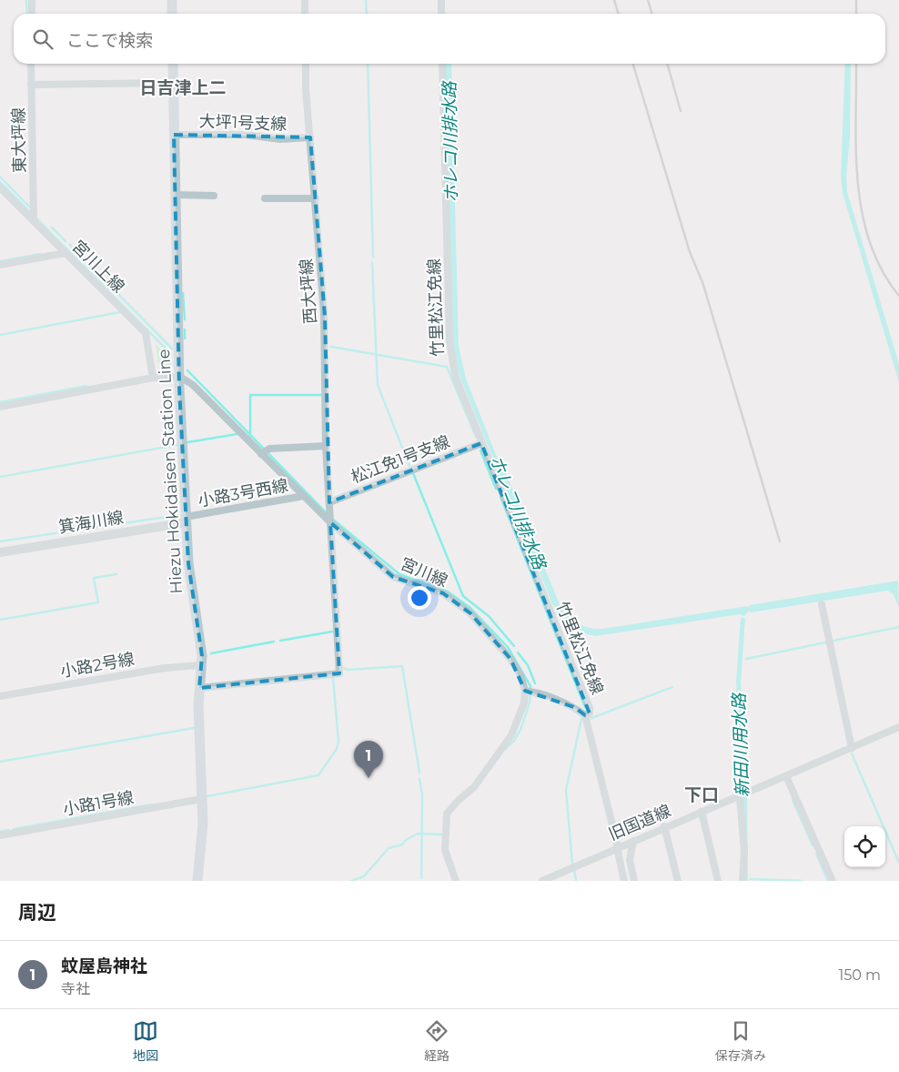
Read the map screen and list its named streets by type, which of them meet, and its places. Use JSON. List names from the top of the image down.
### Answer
{
  "streets": {
    "main road": ["Hiezu Hokidaisen Station Line"],
    "street": [
      "大坪1号支線",
      "東大坪線",
      "宮川上線",
      "西大坪線",
      "竹里松江免線",
      "松江免1号支線",
      "小路3号西線",
      "箕海川線",
      "宮川線",
      "小路2号線",
      "小路1号線",
      "旧国道線"
    ]
  },
  "crossings": [
    ["大坪1号支線", "西大坪線"],
    ["大坪1号支線", "Hiezu Hokidaisen Station Line"],
    ["東大坪線", "宮川上線"],
    ["西大坪線", "松江免1号支線"],
    ["西大坪線", "Hiezu Hokidaisen Station Line"],
    ["西大坪線", "宮川線"],
    ["竹里松江免線", "松江免1号支線"],
    ["Hiezu Hokidaisen Station Line", "小路3号西線"],
    ["Hiezu Hokidaisen Station Line", "箕海川線"],
    ["Hiezu Hokidaisen Station Line", "宮川線"],
    ["Hiezu Hokidaisen Station Line", "小路2号線"],
    ["Hiezu Hokidaisen Station Line", "小路1号線"],
    ["小路3号西線", "箕海川線"],
    ["小路3号西線", "宮川線"]
  ],
  "districts": ["日吉津上二", "下口"],
  "water": ["ホレコ川排水路", "新田川用水路"],
  "page": {
    "search": "ここで検索",
    "pins": "1",
    "heading": "周辺",
    "list": [
      {
        "mark": "1",
        "name": "蚊屋島神社",
        "note": "寺社",
        "value": "150 m"
      }
    ],
    "nav": ["地図", "経路", "保存済み"]
  }
}
